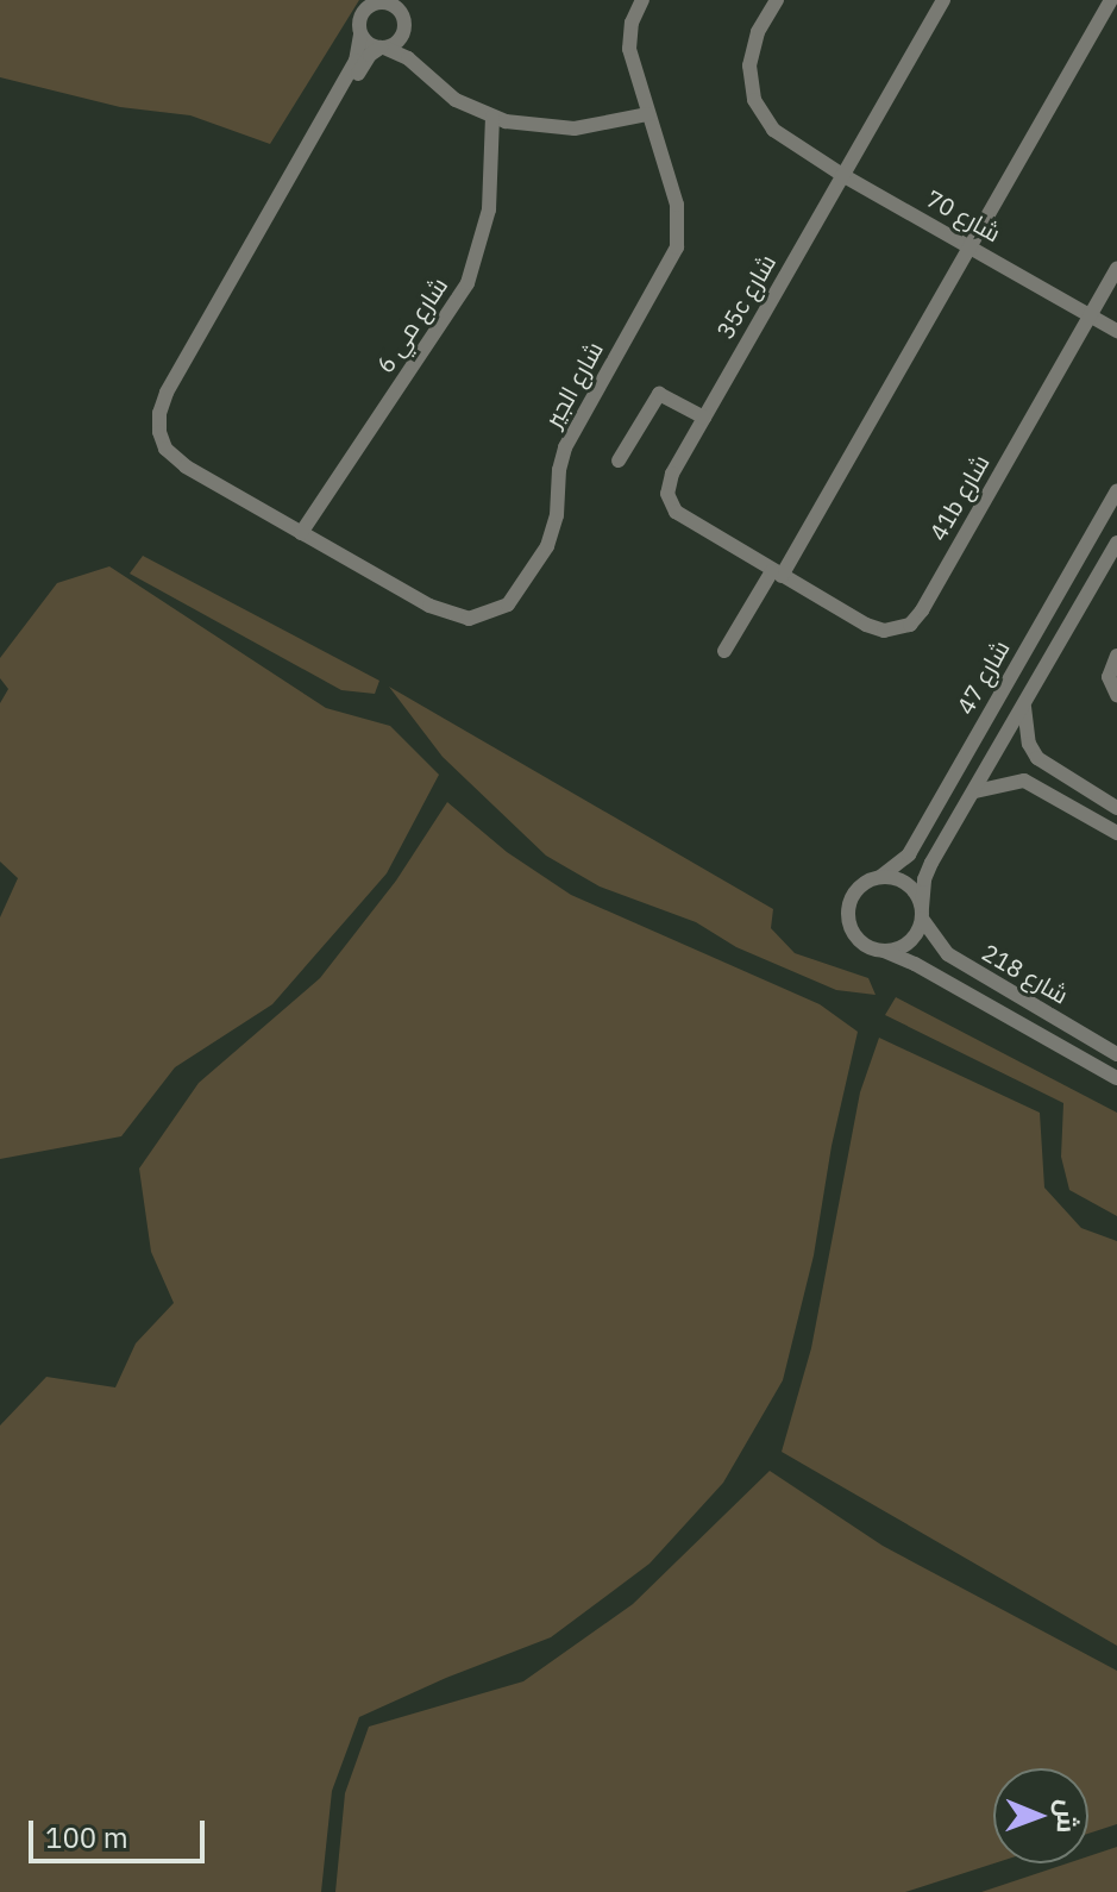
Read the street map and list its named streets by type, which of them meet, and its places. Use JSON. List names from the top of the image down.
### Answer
{
  "streets": {
    "street": [
      "شارع 70",
      "35c شارع",
      "شارع مي 6",
      "شارع الجير",
      "41b شارع",
      "شارع 47",
      "شارع 218"
    ]
  },
  "crossings": [
    ["شارع 70", "35c شارع"],
    ["شارع 70", "41b شارع"],
    ["35c شارع", "41b شارع"],
    ["شارع مي 6", "شارع الجير"],
    ["شارع 47", "شارع 218"]
  ],
  "scale_bar": "100 m",
  "north": "right"
}
